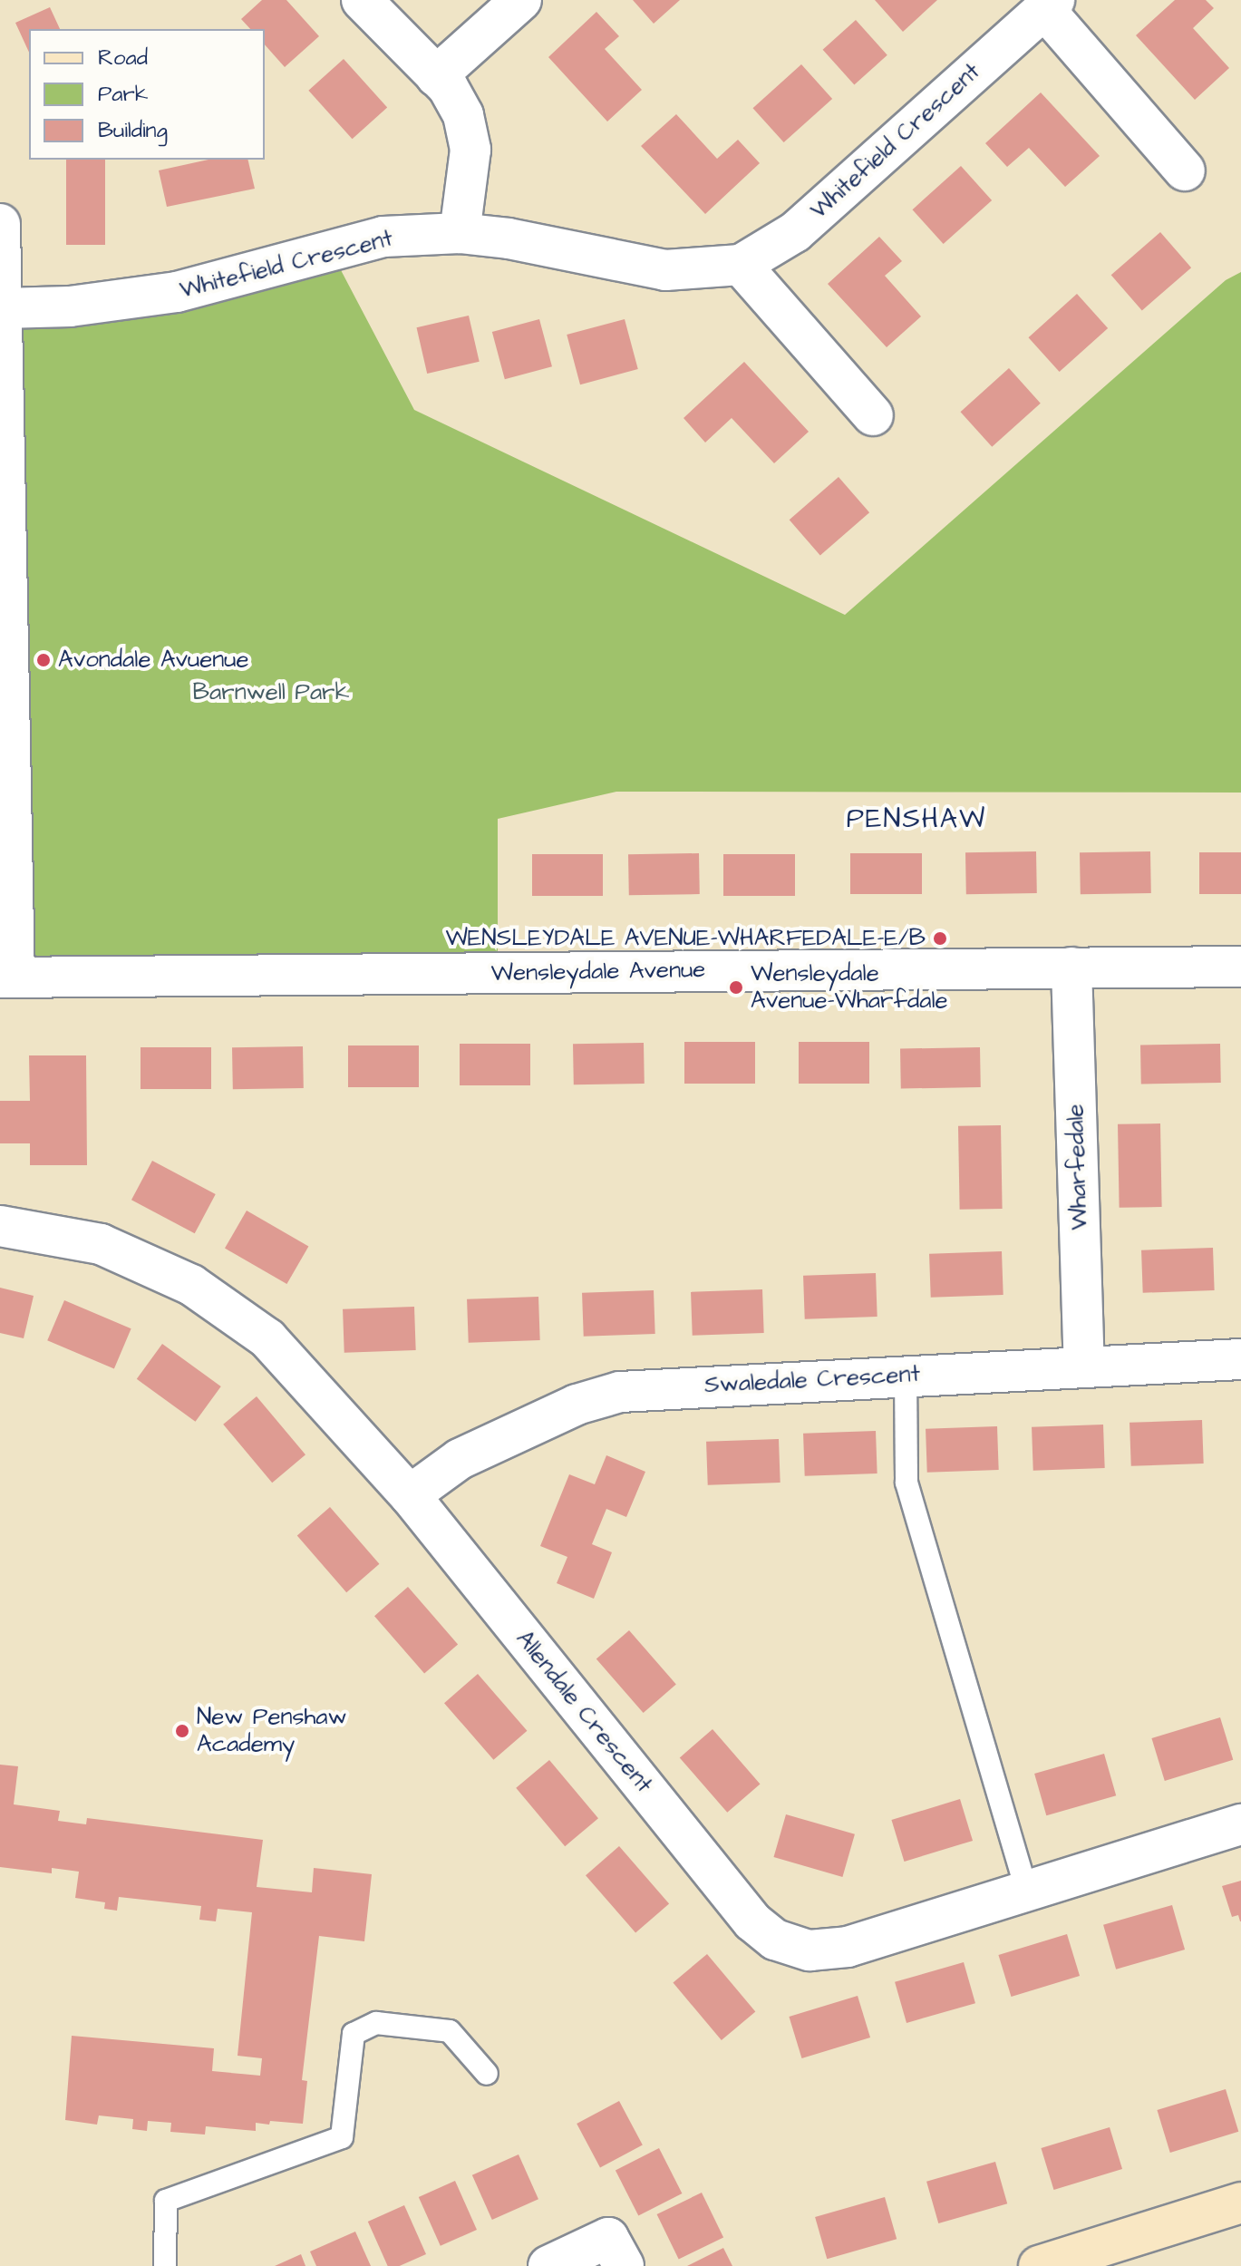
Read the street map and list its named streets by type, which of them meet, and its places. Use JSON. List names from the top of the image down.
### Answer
{
  "streets": {
    "street": [
      "Whitefield Crescent",
      "Wensleydale Avenue",
      "Wharfedale",
      "Swaledale Crescent",
      "Allendale Crescent"
    ]
  },
  "crossings": [
    ["Wensleydale Avenue", "Wharfedale"],
    ["Wharfedale", "Swaledale Crescent"],
    ["Swaledale Crescent", "Allendale Crescent"]
  ],
  "districts": ["PENSHAW"],
  "parks": ["Barnwell Park"],
  "places": [
    "Avondale Avuenue",
    "WENSLEYDALE AVENUE-WHARFEDALE-E/B",
    "Wensleydale Avenue-Wharfdale",
    "New Penshaw Academy"
  ],
  "legend": ["Road", "Park", "Building"]
}
